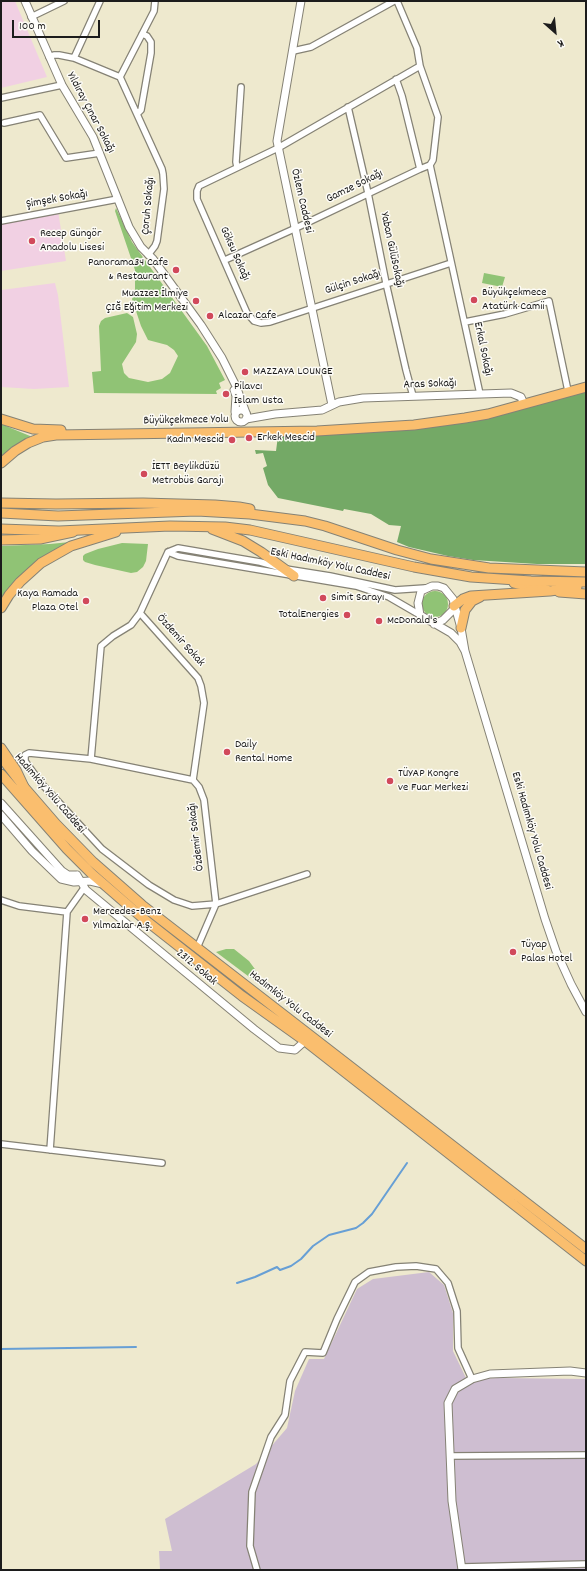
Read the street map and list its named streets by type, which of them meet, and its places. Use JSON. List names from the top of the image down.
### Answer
{
  "streets": {
    "main road": ["Büyükçekmece Yolu", "Hadımköy Yolu Caddesi"],
    "street": [
      "Yıldıray Çınar Sokağı",
      "Gamze Sokağı",
      "Şimşek Sokağı",
      "Özlem Caddesi",
      "Çoruh Sokağı",
      "Yaban GülüSokağı",
      "Göksu Sokağı",
      "Gülçin Sokağı",
      "Erkal Sokağı",
      "Aras Sokağı",
      "Eski Hadımköy Yolu Caddesi",
      "Özdemir Sokak",
      "Özdemir Sokağı",
      "2312. Sokak"
    ]
  },
  "crossings": [
    ["Yıldıray Çınar Sokağı", "Şimşek Sokağı"],
    ["Yıldıray Çınar Sokağı", "Çoruh Sokağı"],
    ["Yıldıray Çınar Sokağı", "Aras Sokağı"],
    ["Yıldıray Çınar Sokağı", "Büyükçekmece Yolu"],
    ["Gamze Sokağı", "Özlem Caddesi"],
    ["Gamze Sokağı", "Yaban GülüSokağı"],
    ["Gamze Sokağı", "Göksu Sokağı"],
    ["Gamze Sokağı", "Erkal Sokağı"],
    ["Özlem Caddesi", "Gülçin Sokağı"],
    ["Özlem Caddesi", "Aras Sokağı"],
    ["Yaban GülüSokağı", "Gülçin Sokağı"],
    ["Yaban GülüSokağı", "Aras Sokağı"],
    ["Göksu Sokağı", "Gülçin Sokağı"],
    ["Gülçin Sokağı", "Erkal Sokağı"],
    ["Erkal Sokağı", "Aras Sokağı"],
    ["Aras Sokağı", "Büyükçekmece Yolu"],
    ["Özdemir Sokak", "Özdemir Sokağı"],
    ["Hadımköy Yolu Caddesi", "Özdemir Sokağı"],
    ["Hadımköy Yolu Caddesi", "2312. Sokak"]
  ],
  "places": [
    "Recep Güngör Anadolu Lisesi",
    "Panorama34 Cafe & Restaurant",
    "Büyükçekmece Atatürk Camii",
    "Muazzez İlmiye ÇIĞ Eğitim Merkezi",
    "Alcazar Cafe",
    "MAZZAYA LOUNGE",
    "Pilavcı İslam Usta",
    "Erkek Mescid",
    "Kadın Mescid",
    "İETT Beylikdüzü Metrobüs Garajı",
    "Simit Sarayı",
    "Kaya Ramada Plaza Otel",
    "TotalEnergies",
    "McDonald's",
    "Daily Rental Home",
    "TÜYAP Kongre ve Fuar Merkezi",
    "Mercedes-Benz Yılmazlar A.Ş.",
    "Tüyap Palas Hotel"
  ],
  "scale_bar": "100 m",
  "north": "bottom right"
}
